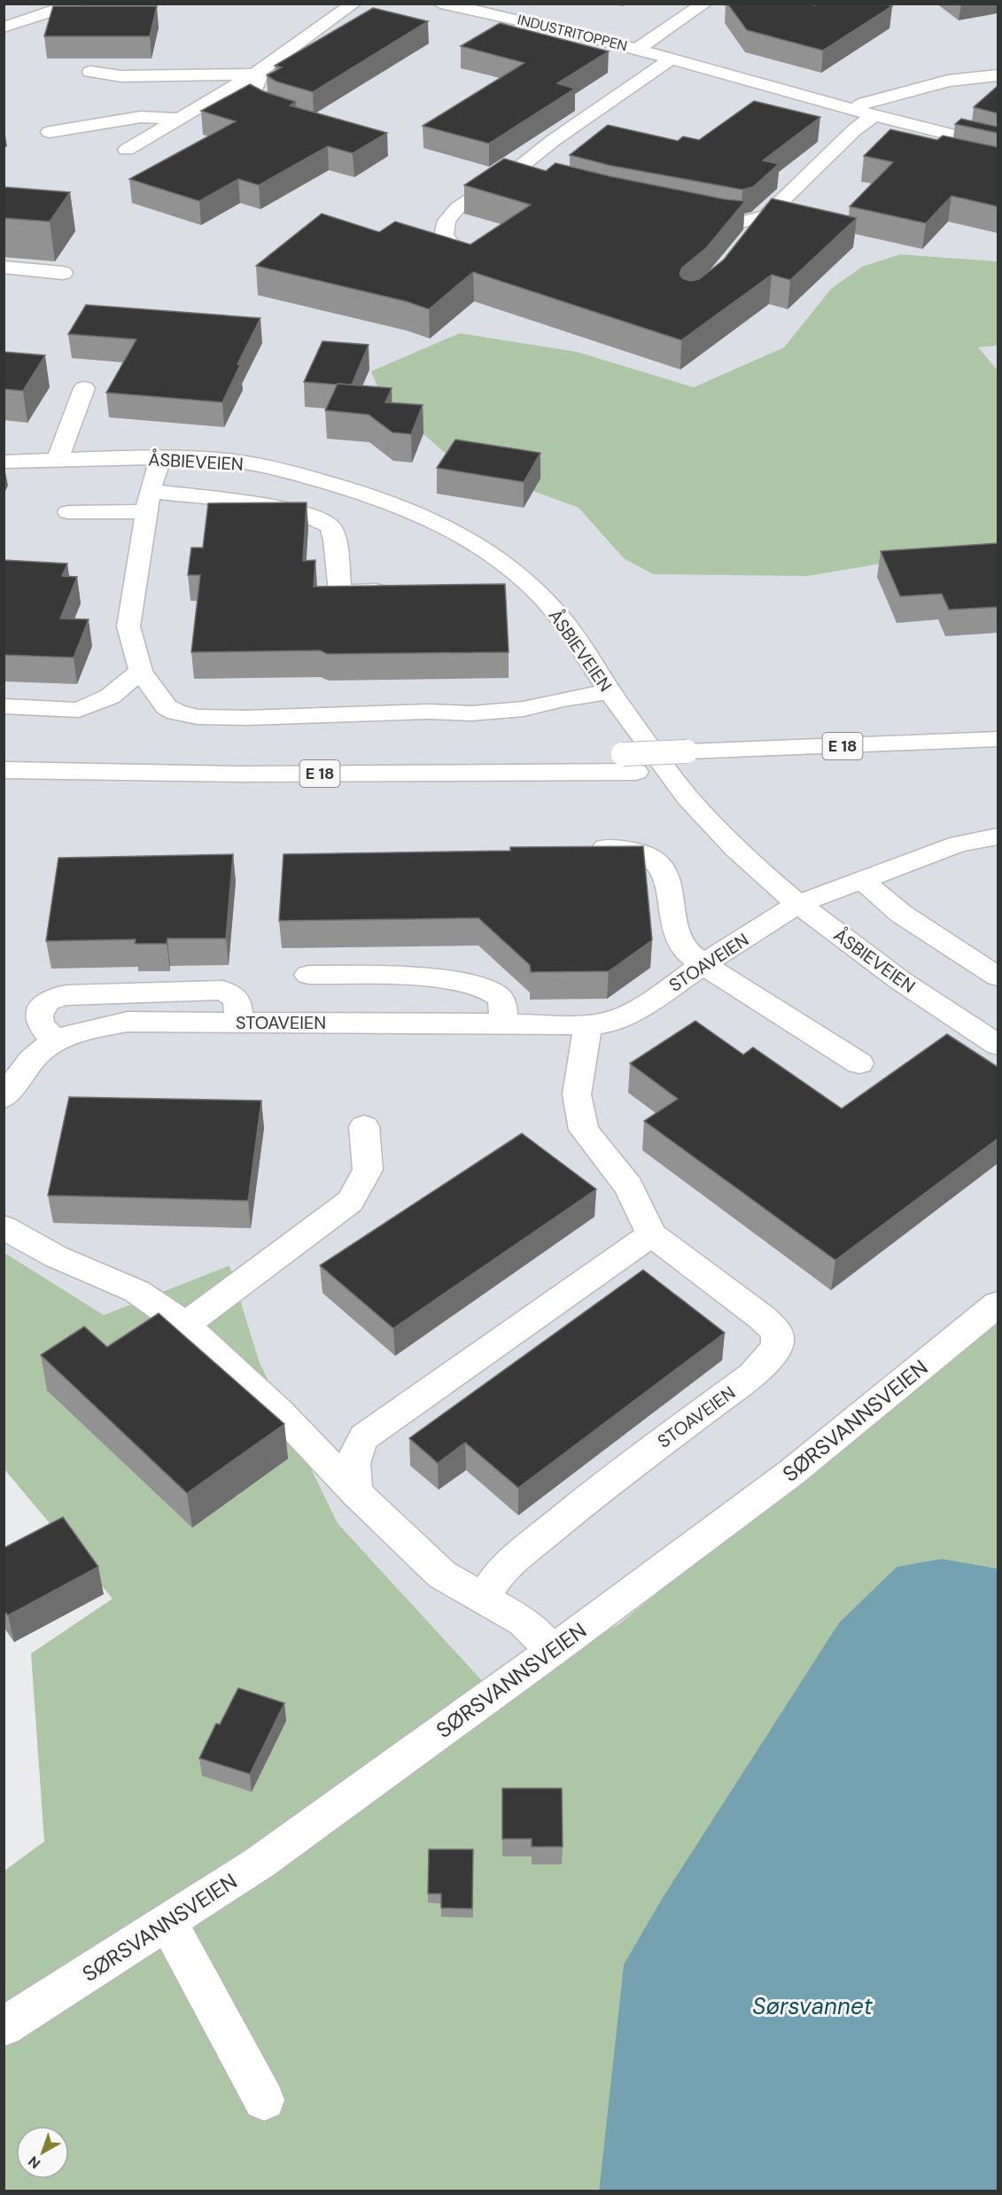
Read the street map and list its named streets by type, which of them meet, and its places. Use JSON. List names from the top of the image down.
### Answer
{
  "streets": {
    "main road": [
      "INDUSTRITOPPEN",
      "ÅSBIEVEIEN",
      "E 18",
      "STOAVEIEN",
      "SØRSVANNSVEIEN"
    ]
  },
  "crossings": [
    ["ÅSBIEVEIEN", "STOAVEIEN"]
  ],
  "water": ["Sørsvannet"],
  "north": "bottom left"
}
